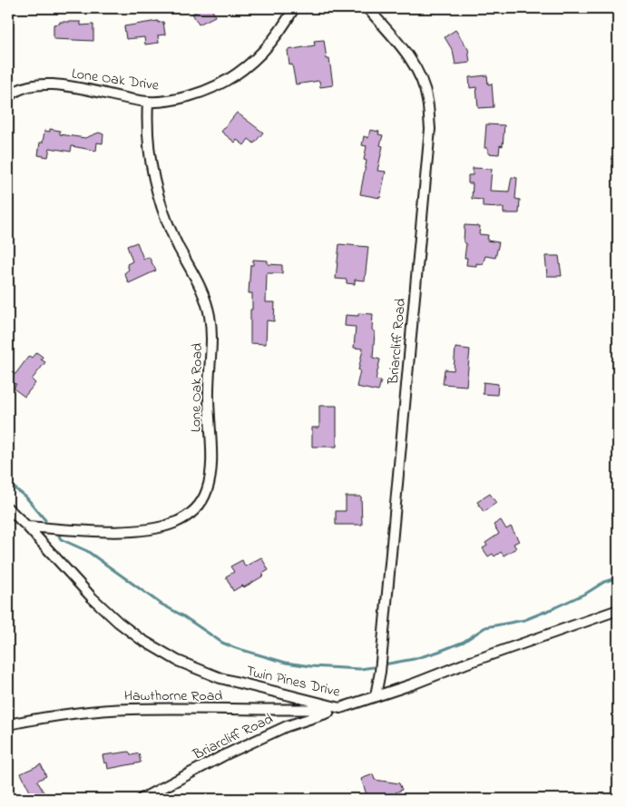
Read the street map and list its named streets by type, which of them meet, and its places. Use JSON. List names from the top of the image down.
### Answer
{
  "streets": {
    "street": [
      "Lone Oak Drive",
      "Briarcliff Road",
      "Lone Oak Road",
      "Twin Pines Drive",
      "Hawthorne Road"
    ]
  },
  "crossings": [
    ["Lone Oak Drive", "Lone Oak Road"],
    ["Briarcliff Road", "Twin Pines Drive"],
    ["Briarcliff Road", "Hawthorne Road"],
    ["Lone Oak Road", "Twin Pines Drive"],
    ["Twin Pines Drive", "Hawthorne Road"]
  ]
}
